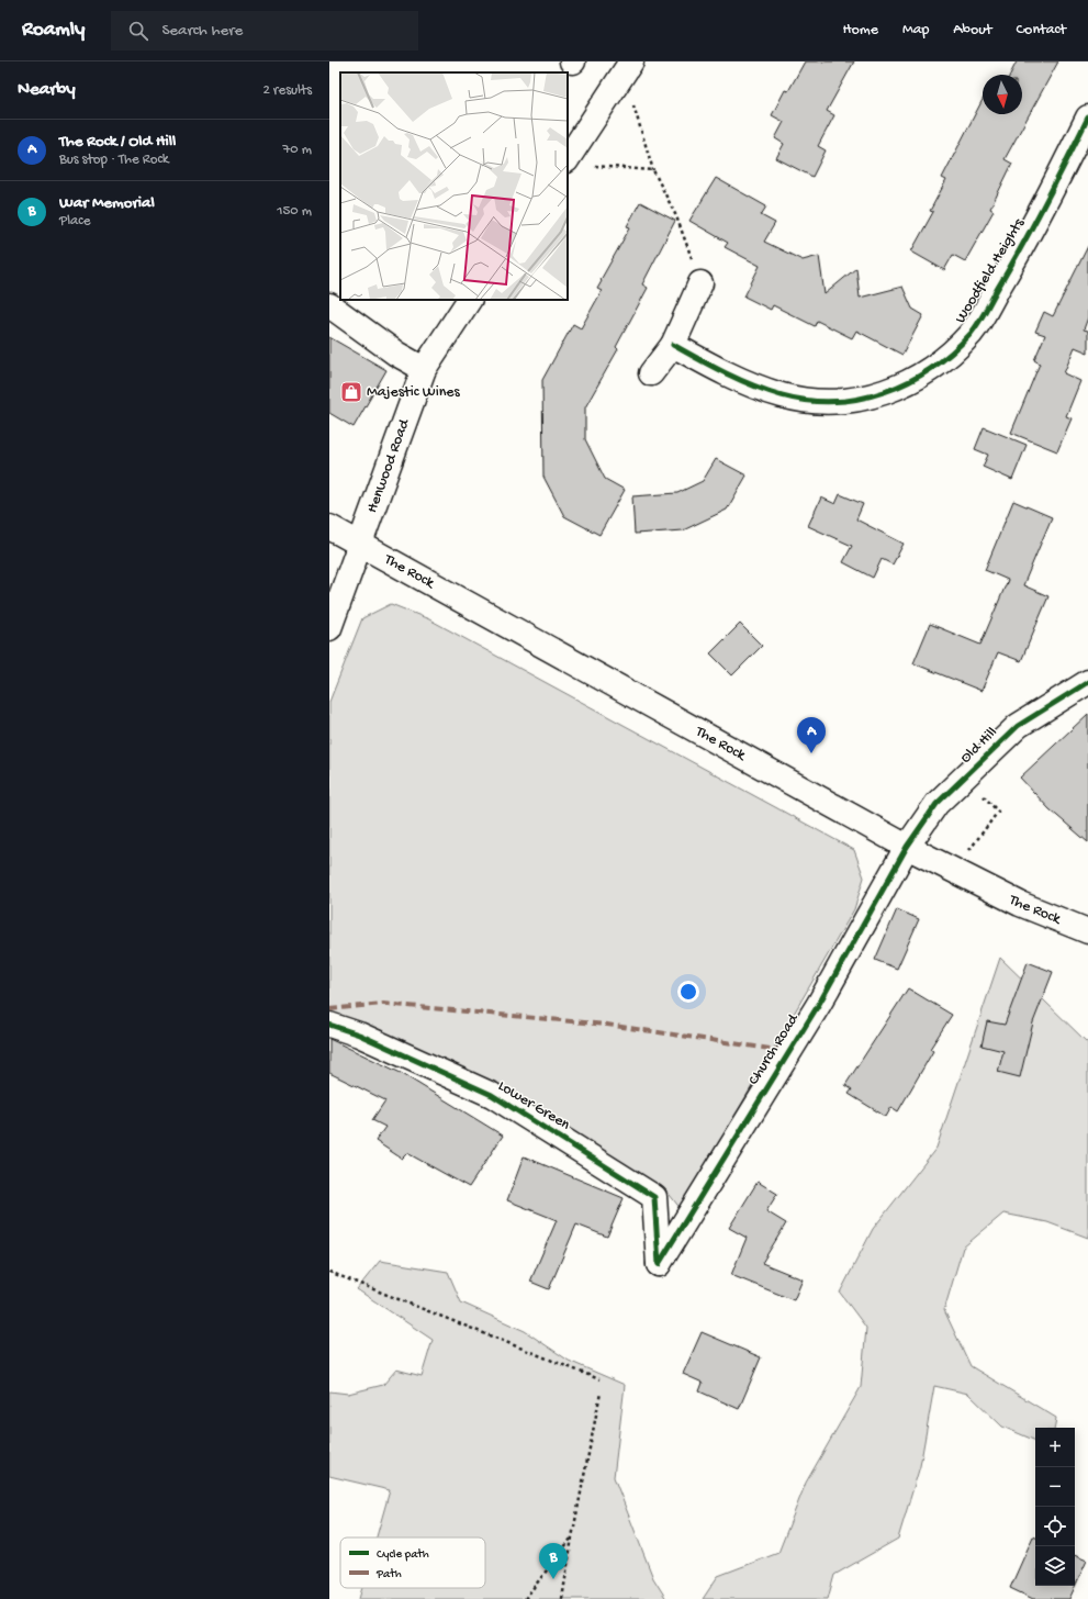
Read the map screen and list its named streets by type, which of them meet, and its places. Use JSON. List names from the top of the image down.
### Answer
{
  "streets": {
    "main road": [
      "Woodfield Heights",
      "Henwood Road",
      "The Rock",
      "Old Hill",
      "Church Road",
      "Lower Green"
    ]
  },
  "crossings": [
    ["Henwood Road", "The Rock"],
    ["The Rock", "Old Hill"],
    ["The Rock", "Church Road"],
    ["Old Hill", "Church Road"],
    ["Church Road", "Lower Green"]
  ],
  "places": {
    "shop": ["Majestic Wines"]
  },
  "legend": ["Cycle path", "Path"],
  "north": "bottom",
  "page": {
    "header": "Roamly",
    "search": "Search here",
    "nav": [
      "Home",
      "Map",
      "About",
      "Contact"
    ],
    "heading": ["Nearby", "2 results"],
    "list": [
      {
        "mark": "A",
        "name": "The Rock / Old Hill",
        "note": "Bus stop · The Rock",
        "value": "70 m"
      },
      {
        "mark": "B",
        "name": "War Memorial",
        "note": "Place",
        "value": "150 m"
      }
    ],
    "pins": ["A", "B"],
    "map_buttons": ["+", "−"]
  }
}
